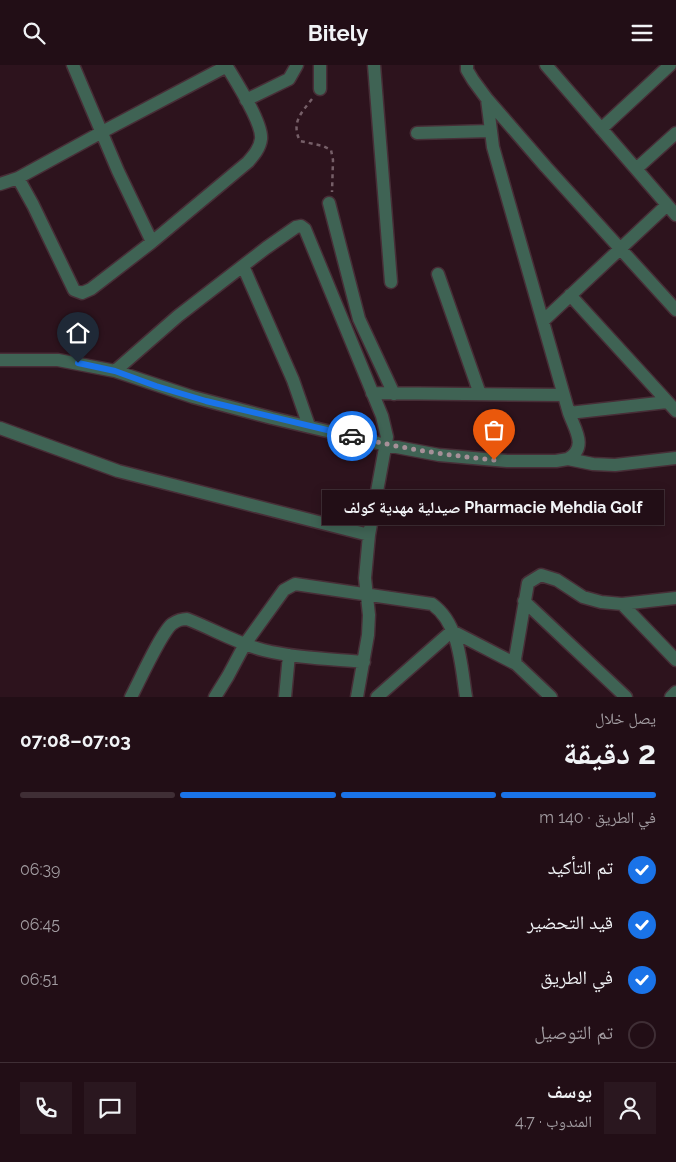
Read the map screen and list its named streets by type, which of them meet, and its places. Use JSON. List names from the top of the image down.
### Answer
{
  "places": ["Pharmacie Mehdia Golf صيدلية مهدية كولف"],
  "page": {
    "header": "Bitely",
    "bubble": "Pharmacie Mehdia Golf صيدلية مهدية كولف",
    "heading": ["2 دقيقة", "يصل خلال", "07:03–07:08"],
    "panel": ["يوسف", "المندوب · 4.7"],
    "bar": "في الطريق · 140 m",
    "list": [
      ["تم التأكيد", "06:39"],
      ["قيد التحضير", "06:45"],
      ["في الطريق", "06:51"],
      "تم التوصيل"
    ]
  }
}
